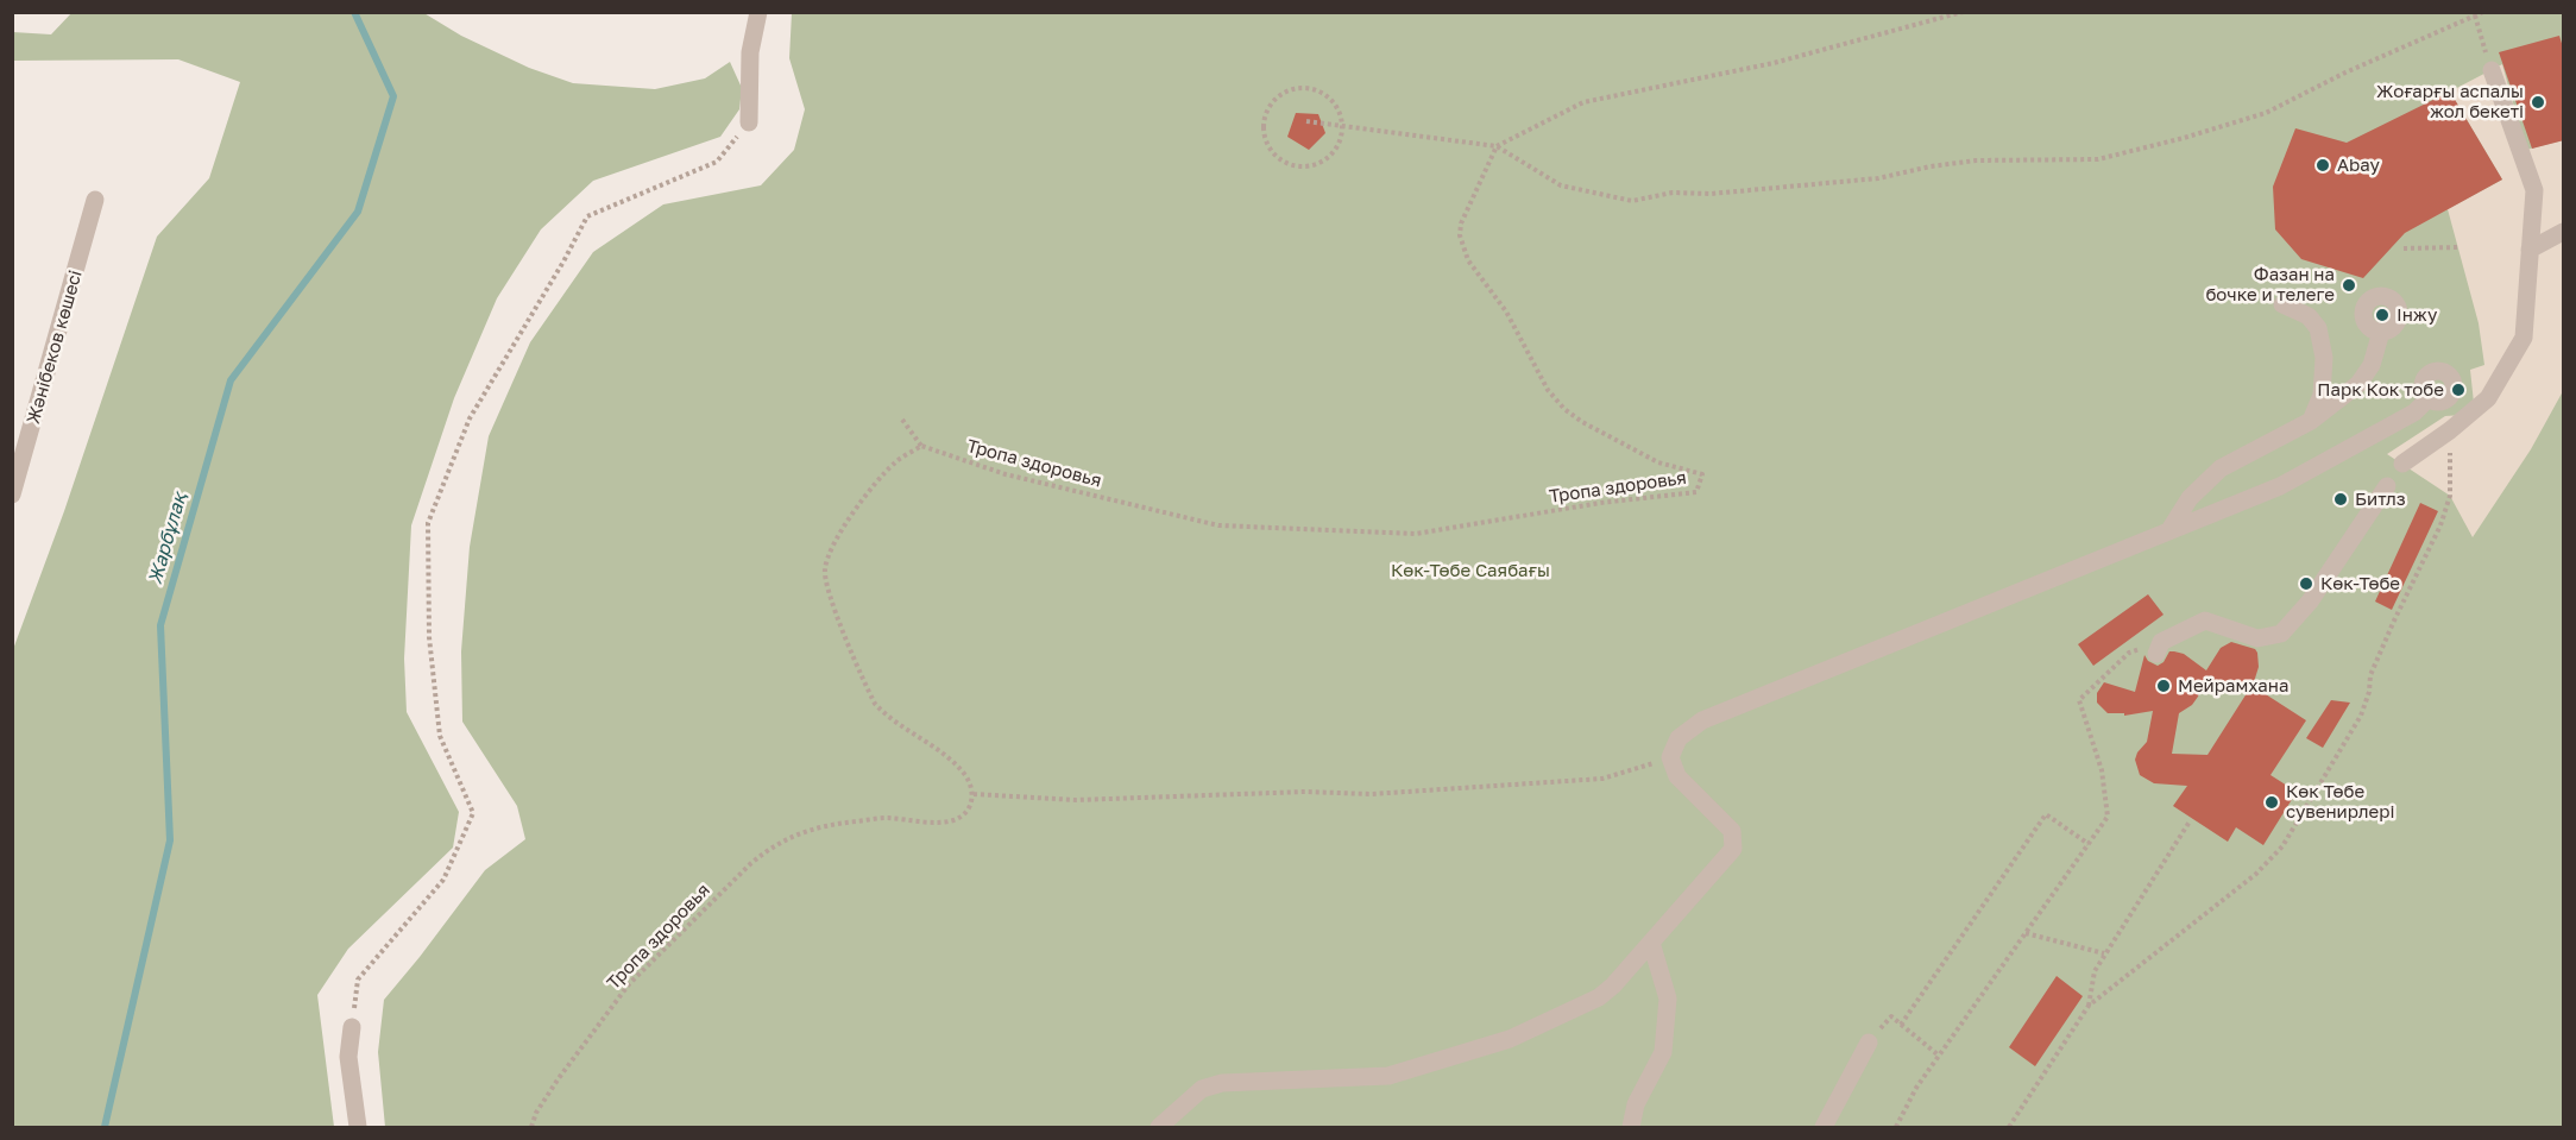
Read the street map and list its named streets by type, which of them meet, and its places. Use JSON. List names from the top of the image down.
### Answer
{
  "streets": {
    "street": ["Жәнібеков көшесі"],
    "path": ["Тропа здоровья"]
  },
  "water": ["Жарбұлақ"],
  "parks": ["Көк-Төбе Саябағы"],
  "places": [
    "Жоғарғы аспалы жол бекеті",
    "Abay",
    "Фазан на бочке и телеге",
    "Інжу",
    "Парк Кок тобе",
    "Битлз",
    "Көк-Төбе",
    "Мейрамхана",
    "Көк Төбе сувенирлері"
  ]
}
